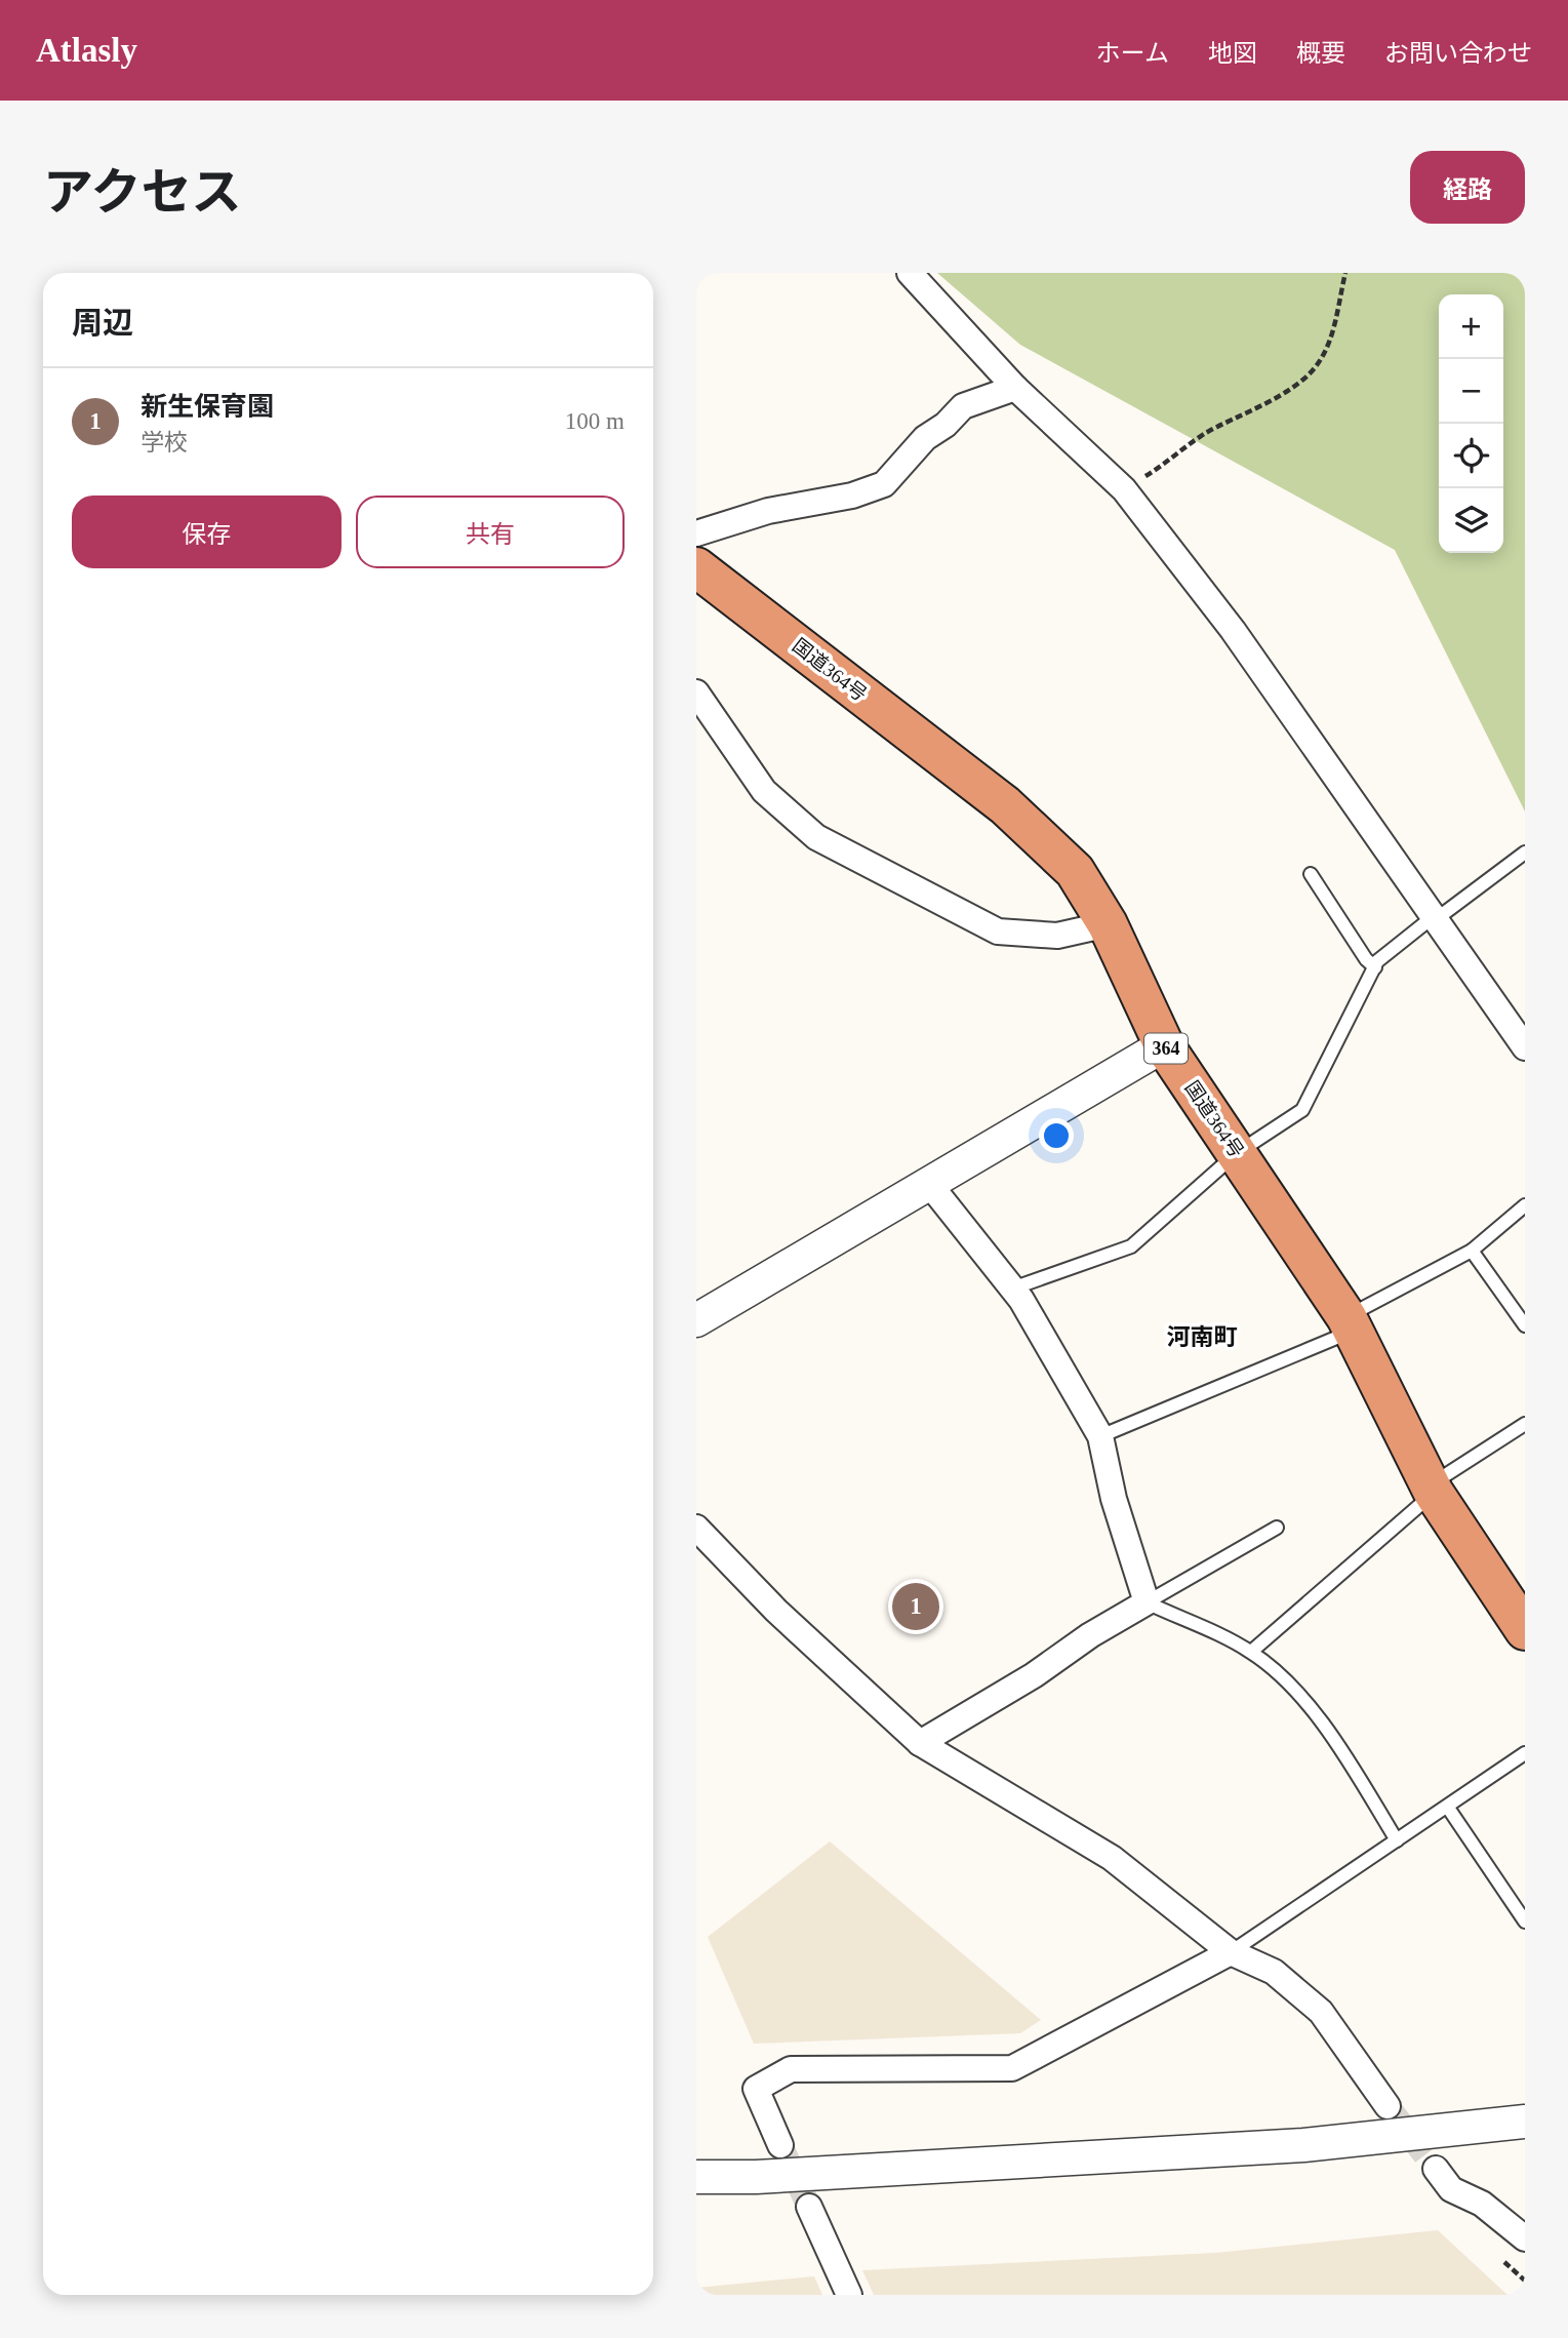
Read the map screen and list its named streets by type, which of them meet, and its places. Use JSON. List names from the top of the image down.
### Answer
{
  "streets": {
    "highway": ["国道364号", "364"]
  },
  "districts": ["河南町"],
  "page": {
    "header": "Atlasly",
    "nav": [
      "ホーム",
      "地図",
      "概要",
      "お問い合わせ"
    ],
    "title": "アクセス",
    "buttons": [
      "経路",
      ["保存", "共有"]
    ],
    "heading": "周辺",
    "map_buttons": ["+", "−"],
    "list": [
      {
        "mark": "1",
        "name": "新生保育園",
        "note": "学校",
        "value": "100 m"
      }
    ],
    "pins": "1"
  }
}
